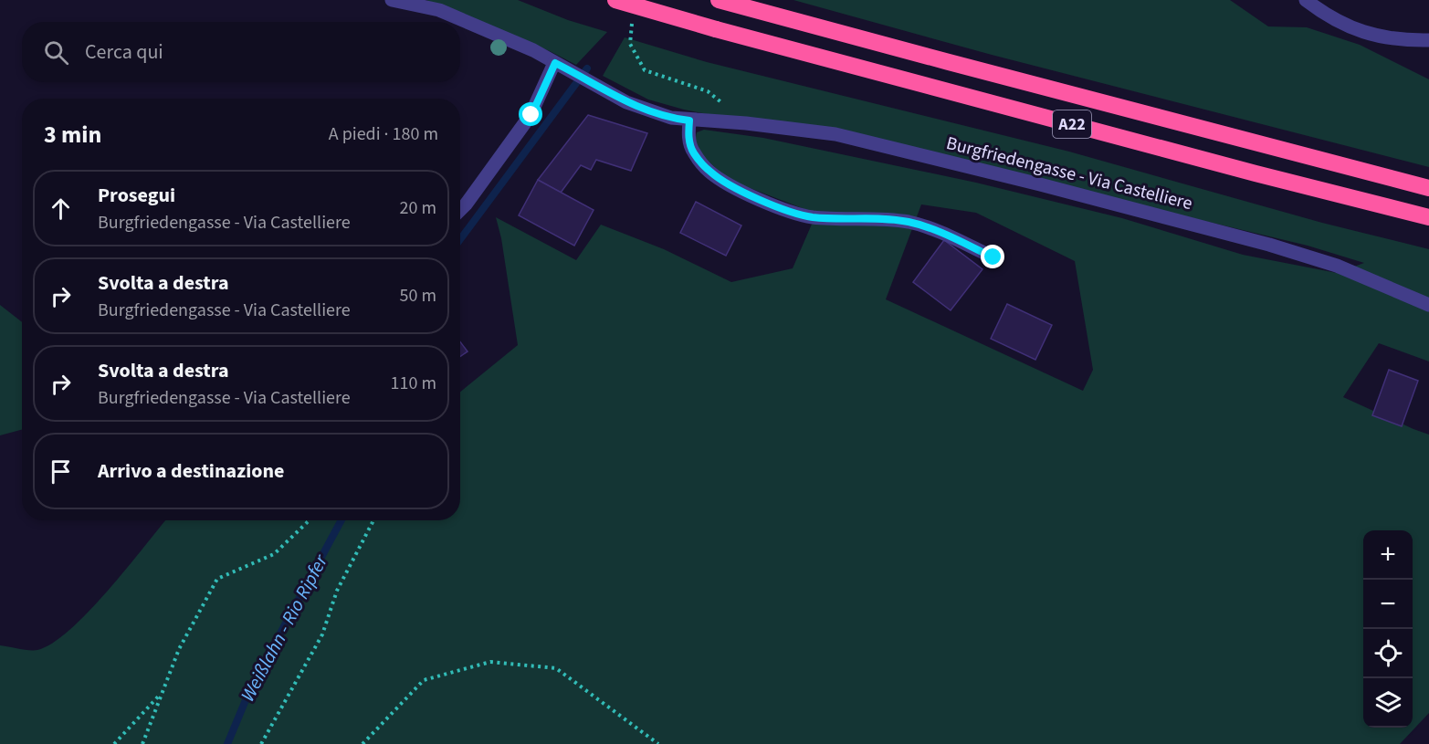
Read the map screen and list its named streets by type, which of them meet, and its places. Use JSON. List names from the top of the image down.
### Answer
{
  "streets": {
    "highway": ["A22"],
    "street": ["Burgfriedengasse - Via Castelliere"]
  },
  "water": ["Weißlahn - Rio Ripfer"],
  "page": {
    "search": "Cerca qui",
    "heading": ["3 min", "A piedi · 180 m"],
    "list": [
      ["Prosegui", "Burgfriedengasse - Via Castelliere", "20 m"],
      ["Svolta a destra", "Burgfriedengasse - Via Castelliere", "50 m"],
      ["Svolta a destra", "Burgfriedengasse - Via Castelliere", "110 m"],
      "Arrivo a destinazione"
    ],
    "map_buttons": ["+", "−"]
  }
}
